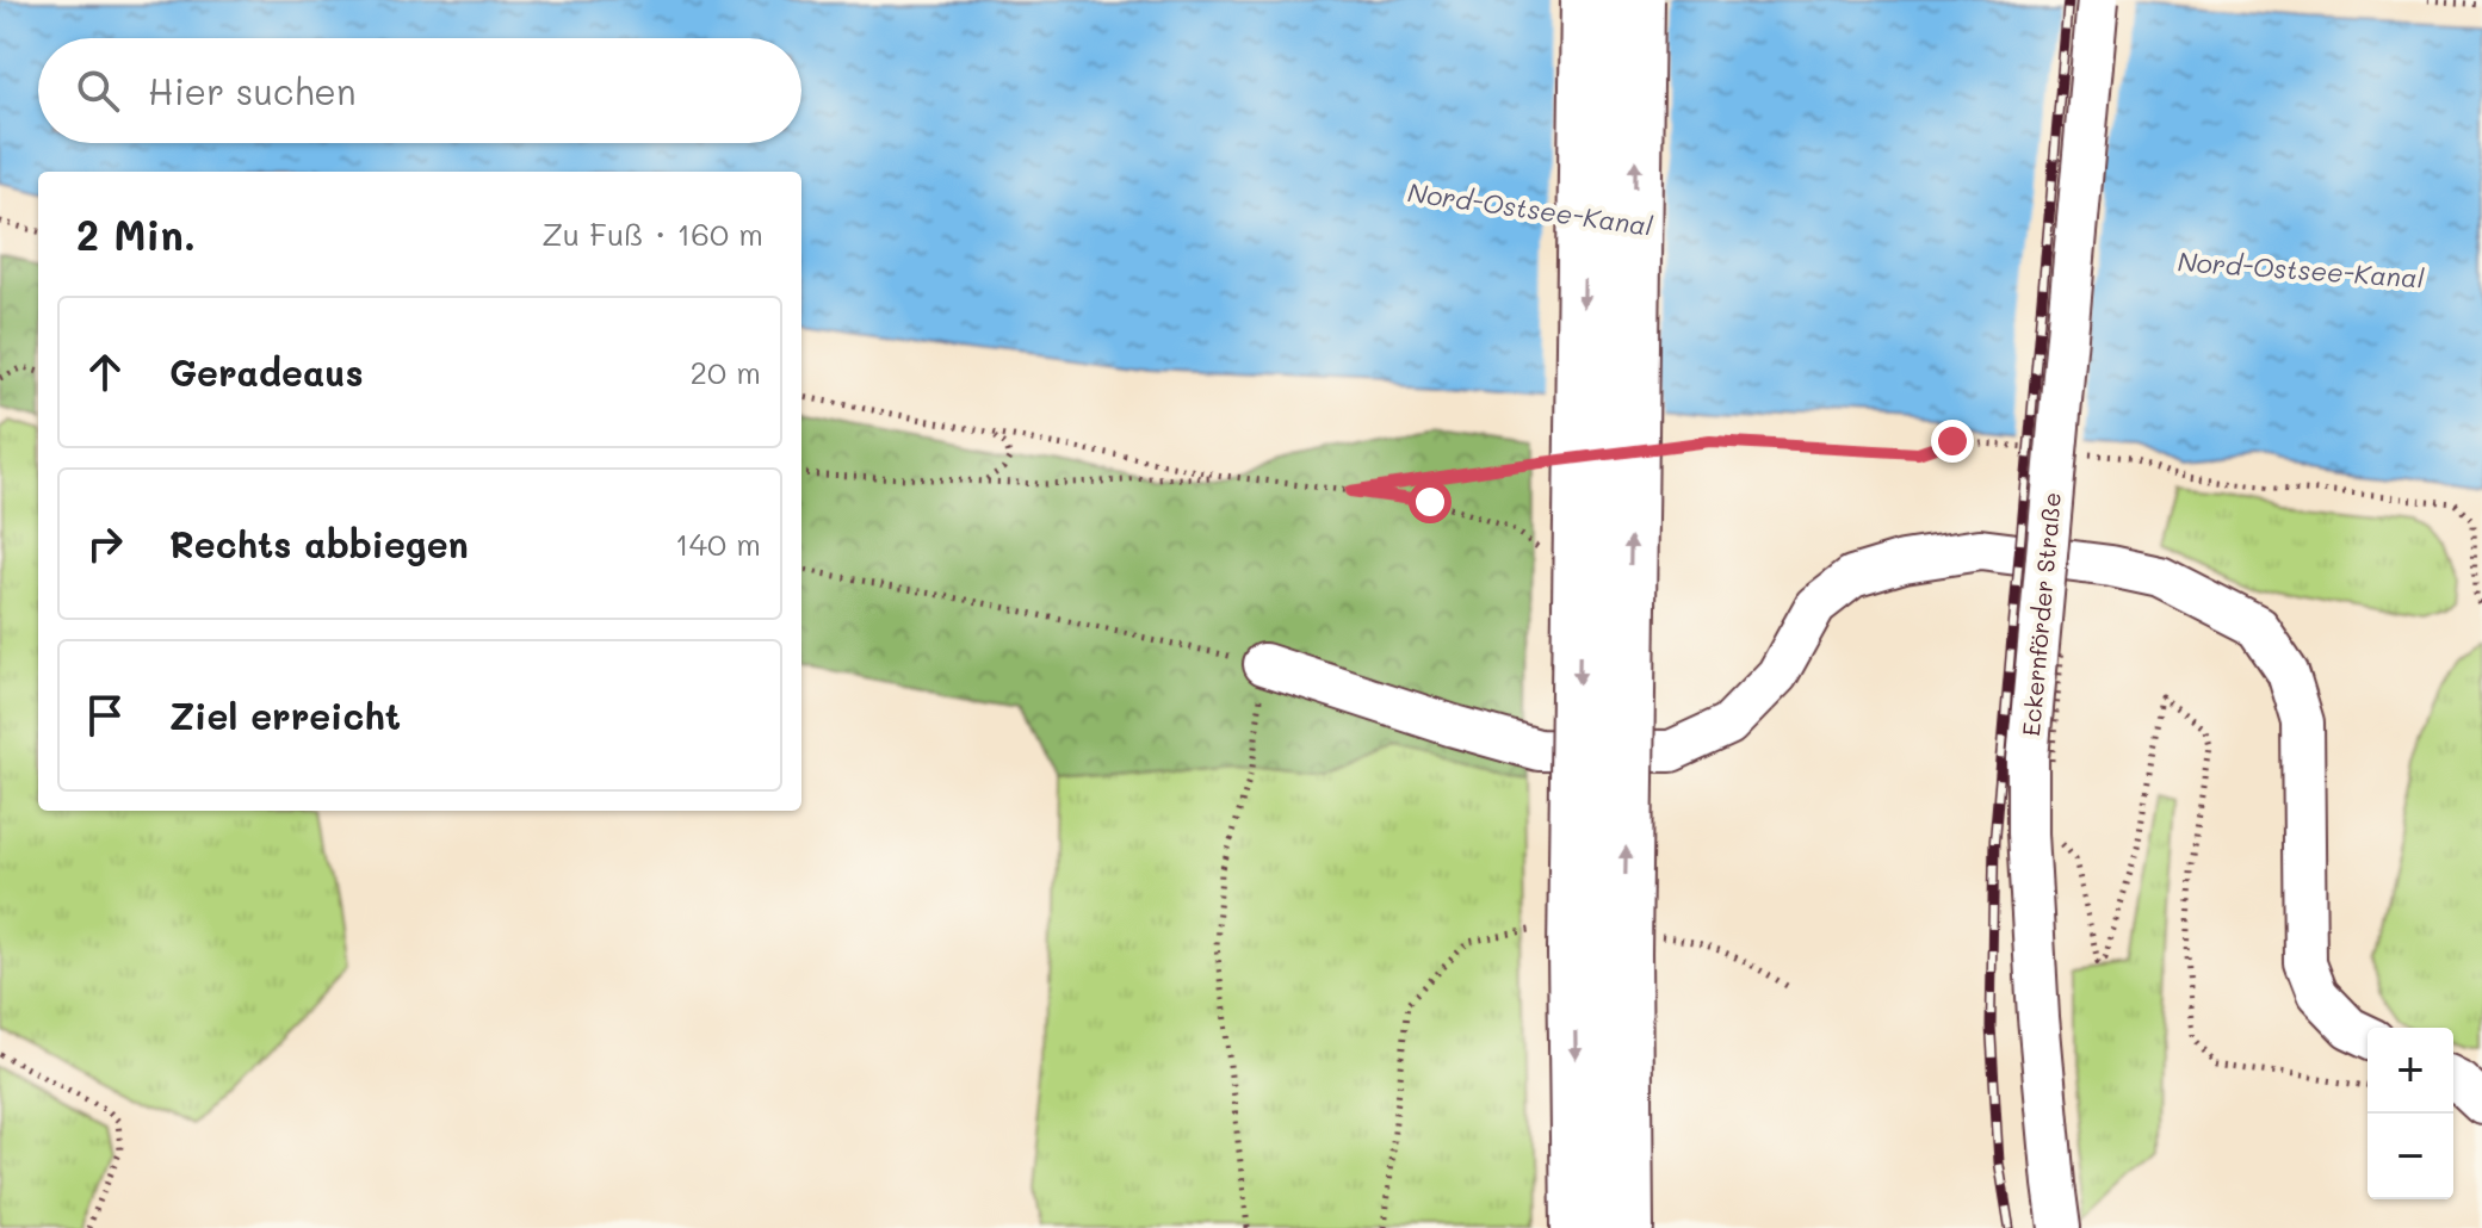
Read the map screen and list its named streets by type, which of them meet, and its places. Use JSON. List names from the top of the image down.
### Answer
{
  "streets": {
    "street": ["Eckernförder Straße"]
  },
  "water": ["Nord-Ostsee-Kanal"],
  "page": {
    "search": "Hier suchen",
    "heading": ["2 Min.", "Zu Fuß · 160 m"],
    "list": [
      ["Geradeaus", "20 m"],
      ["Rechts abbiegen", "140 m"],
      "Ziel erreicht"
    ],
    "map_buttons": ["+", "−"]
  }
}
